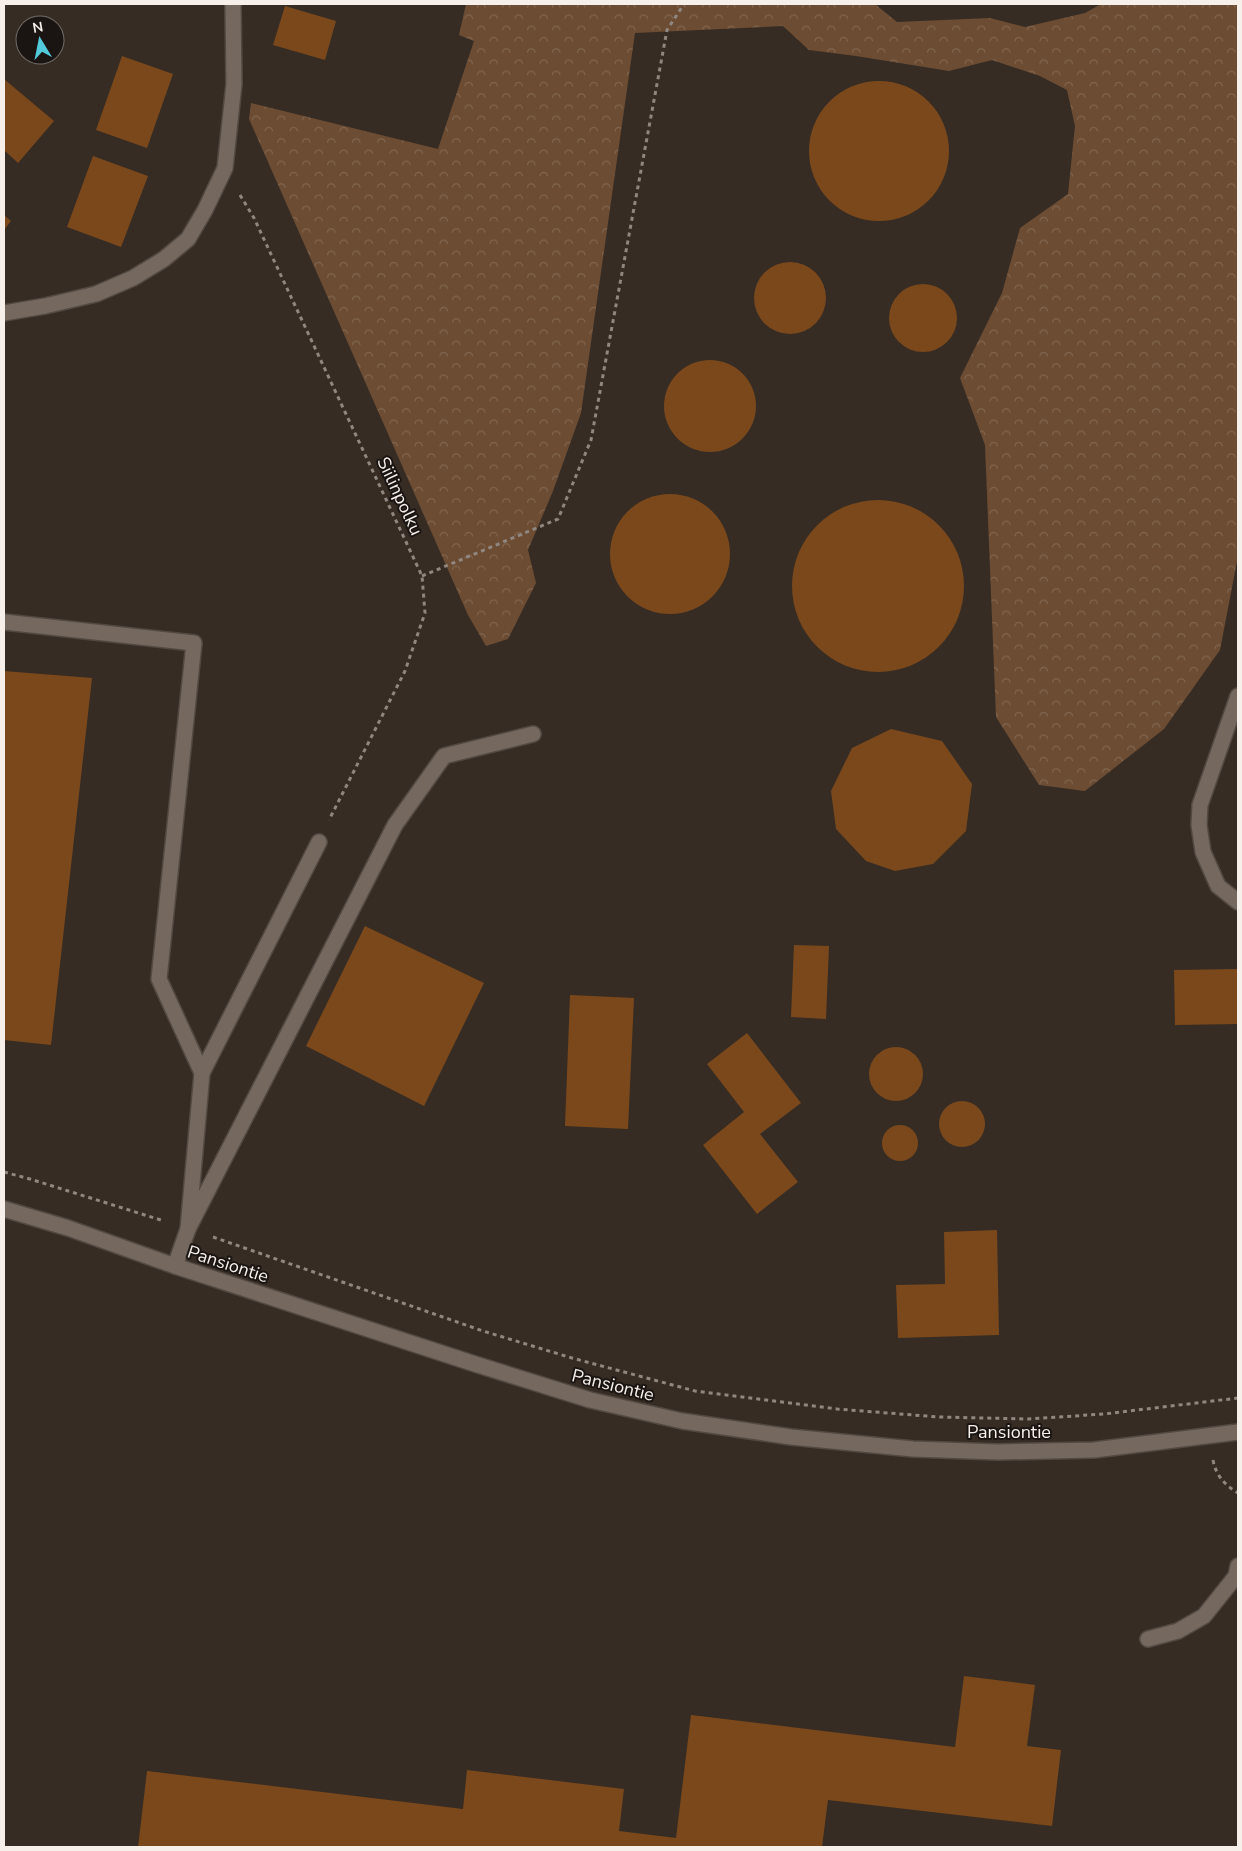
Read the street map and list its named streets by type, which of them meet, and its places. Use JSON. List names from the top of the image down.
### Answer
{
  "streets": {
    "street": ["Pansiontie"],
    "path": ["Siilinpolku"]
  },
  "north": "top"
}
